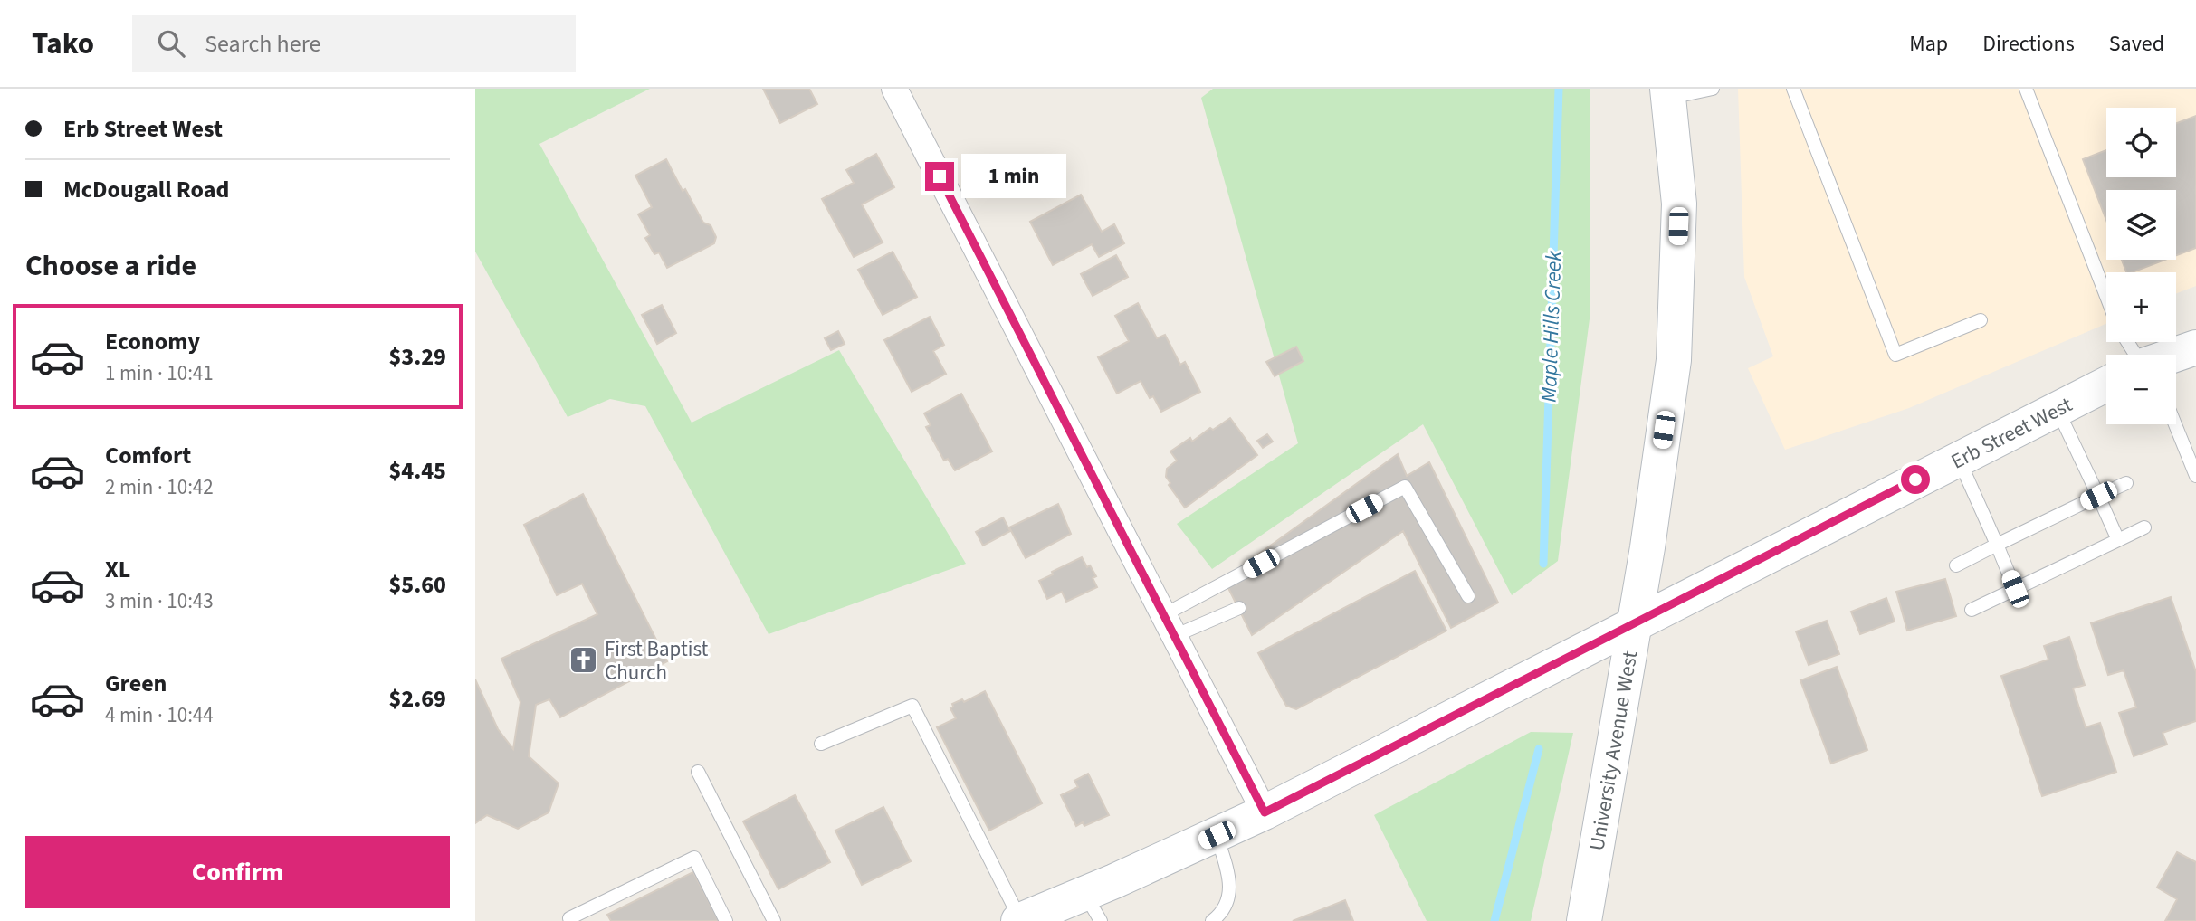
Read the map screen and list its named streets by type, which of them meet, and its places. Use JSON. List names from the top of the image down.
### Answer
{
  "streets": {
    "main road": ["Erb Street West", "University Avenue West"]
  },
  "crossings": [
    ["Erb Street West", "University Avenue West"]
  ],
  "water": ["Maple Hills Creek"],
  "places": {
    "church": ["First Baptist Church"]
  },
  "page": {
    "header": "Tako",
    "search": "Search here",
    "nav": ["Map", "Directions", "Saved"],
    "banner": ["Erb Street West", "McDougall Road"],
    "map_buttons": ["+", "−"],
    "bubble": "1 min",
    "heading": "Choose a ride",
    "list": [
      {
        "name": "Economy",
        "note": "1 min · 10:41",
        "value": "$3.29"
      },
      {
        "name": "Comfort",
        "note": "2 min · 10:42",
        "value": "$4.45"
      },
      {
        "name": "XL",
        "note": "3 min · 10:43",
        "value": "$5.60"
      },
      {
        "name": "Green",
        "note": "4 min · 10:44",
        "value": "$2.69"
      }
    ],
    "buttons": "Confirm"
  }
}
